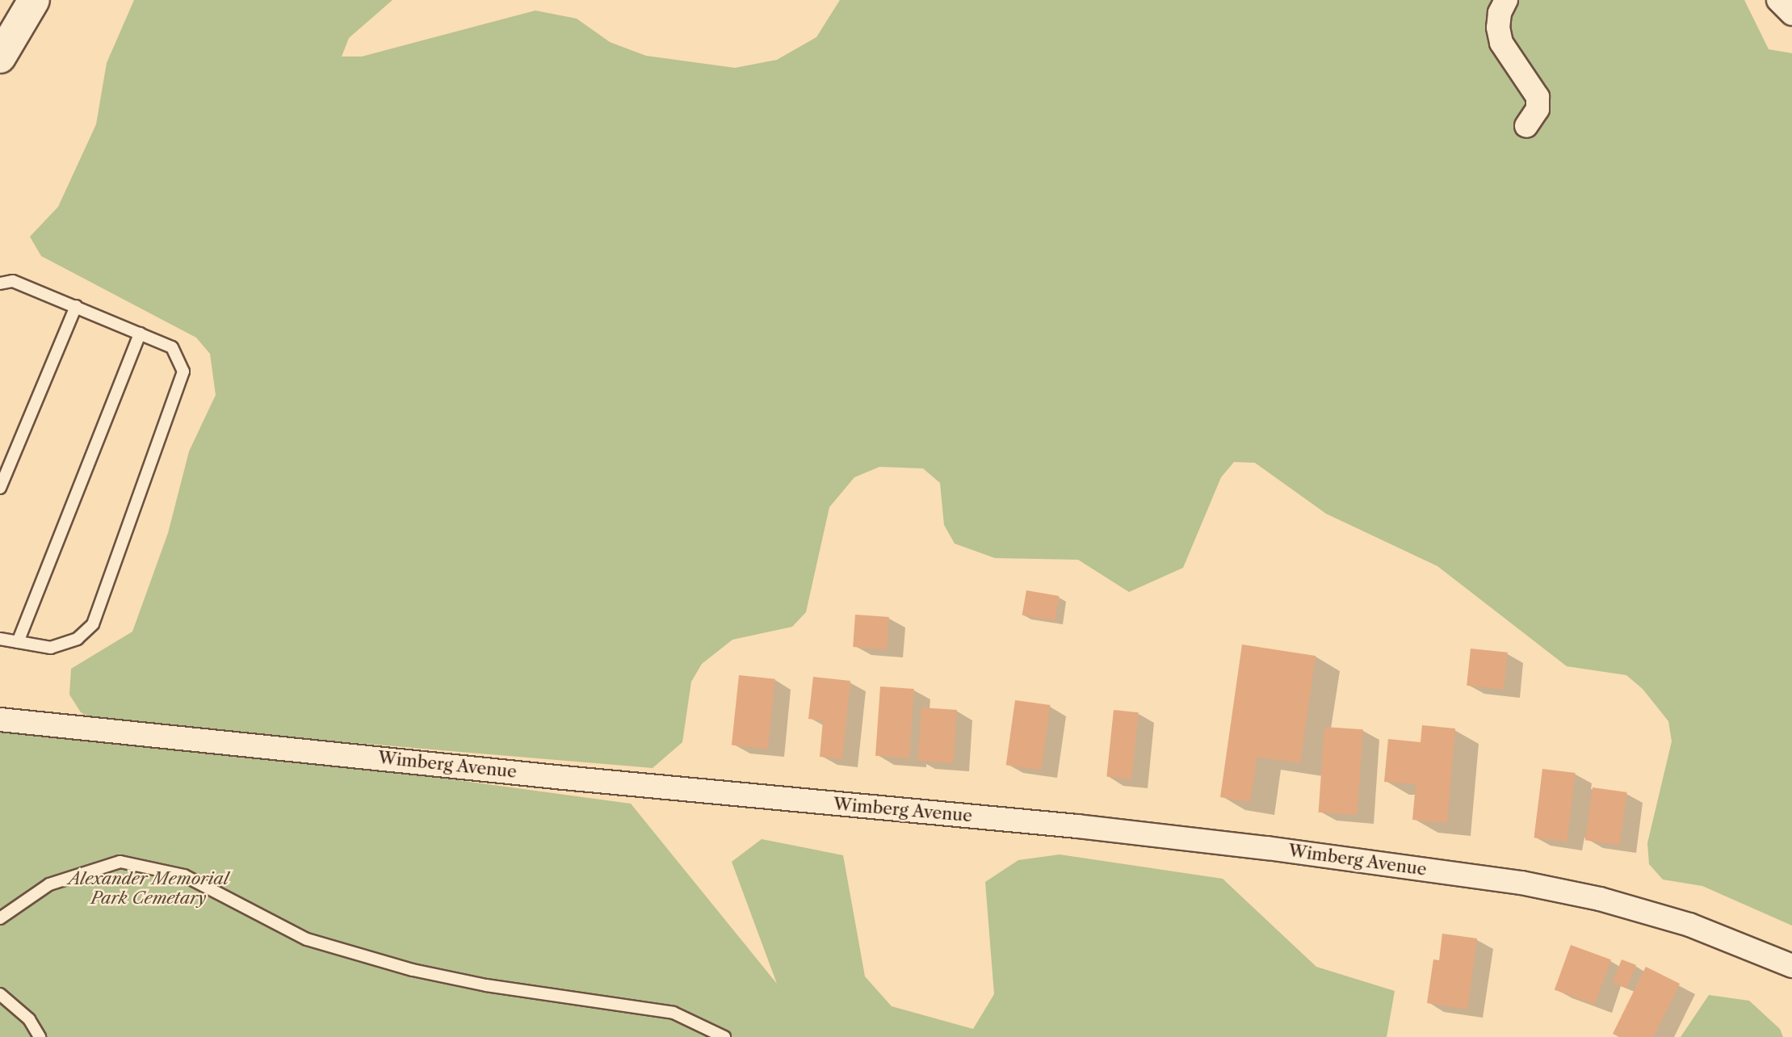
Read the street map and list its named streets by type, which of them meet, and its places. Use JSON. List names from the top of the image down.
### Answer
{
  "streets": {
    "street": ["Wimberg Avenue"]
  },
  "parks": ["Alexander Memorial Park Cemetary"]
}
